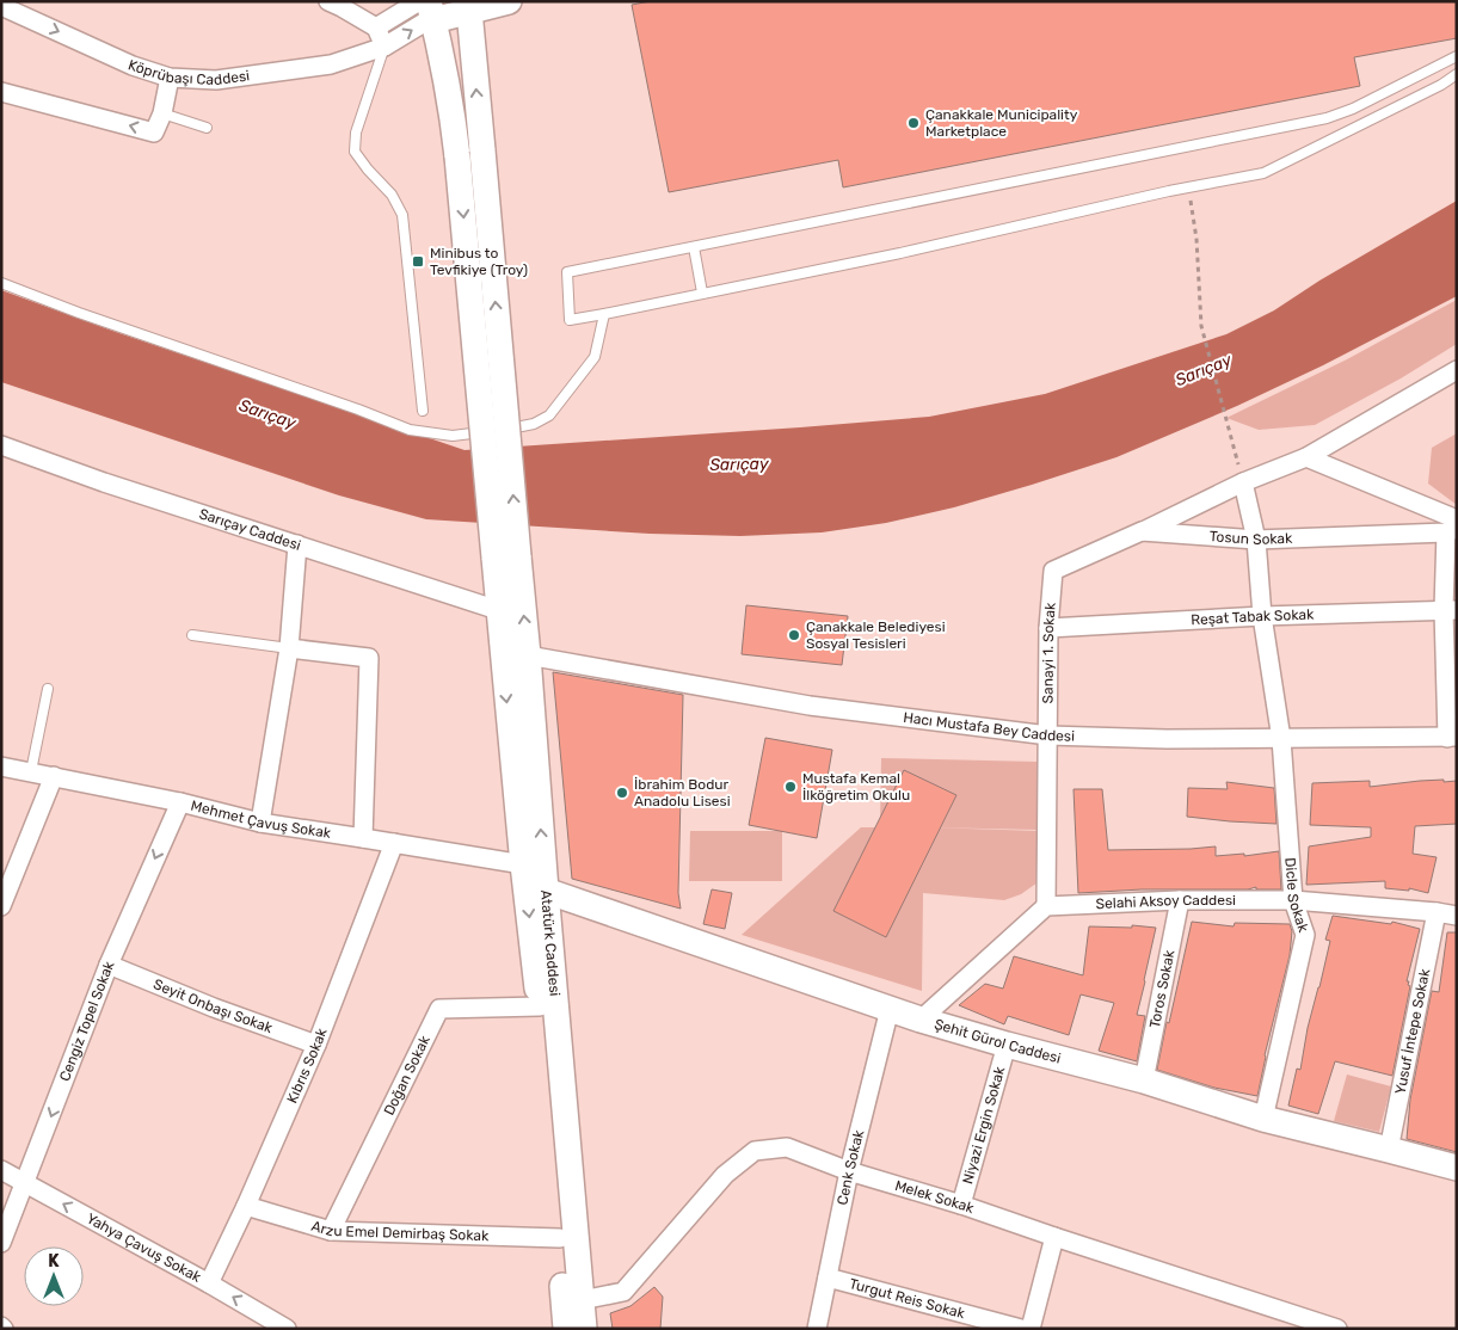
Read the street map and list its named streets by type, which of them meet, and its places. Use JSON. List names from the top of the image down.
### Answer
{
  "streets": {
    "main road": ["Atatürk Caddesi", "Şehit Gürol Caddesi"],
    "street": [
      "Köprübaşı Caddesi",
      "Sarıçay Caddesi",
      "Tosun Sokak",
      "Reşat Tabak Sokak",
      "Sanayi 1. Sokak",
      "Hacı Mustafa Bey Caddesi",
      "Mehmet Çavuş Sokak",
      "Dicle Sokak",
      "Selahi Aksoy Caddesi",
      "Toros Sokak",
      "Seyit Onbaşı Sokak",
      "Cengiz Topel Sokak",
      "Yusuf İntepe Sokak",
      "Kıbrıs Sokak",
      "Doğan Sokak",
      "Niyazi Ergin Sokak",
      "Cenk Sokak",
      "Melek Sokak",
      "Arzu Emel Demirbaş Sokak",
      "Yahya Çavuş Sokak",
      "Turgut Reis Sokak"
    ]
  },
  "crossings": [
    ["Sarıçay Caddesi", "Atatürk Caddesi"],
    ["Tosun Sokak", "Sanayi 1. Sokak"],
    ["Tosun Sokak", "Dicle Sokak"],
    ["Reşat Tabak Sokak", "Sanayi 1. Sokak"],
    ["Reşat Tabak Sokak", "Dicle Sokak"],
    ["Sanayi 1. Sokak", "Hacı Mustafa Bey Caddesi"],
    ["Sanayi 1. Sokak", "Selahi Aksoy Caddesi"],
    ["Hacı Mustafa Bey Caddesi", "Dicle Sokak"],
    ["Hacı Mustafa Bey Caddesi", "Atatürk Caddesi"],
    ["Mehmet Çavuş Sokak", "Atatürk Caddesi"],
    ["Mehmet Çavuş Sokak", "Cengiz Topel Sokak"],
    ["Mehmet Çavuş Sokak", "Kıbrıs Sokak"],
    ["Dicle Sokak", "Selahi Aksoy Caddesi"],
    ["Dicle Sokak", "Şehit Gürol Caddesi"],
    ["Selahi Aksoy Caddesi", "Toros Sokak"],
    ["Selahi Aksoy Caddesi", "Yusuf İntepe Sokak"],
    ["Atatürk Caddesi", "Şehit Gürol Caddesi"],
    ["Atatürk Caddesi", "Doğan Sokak"],
    ["Atatürk Caddesi", "Melek Sokak"],
    ["Atatürk Caddesi", "Arzu Emel Demirbaş Sokak"],
    ["Toros Sokak", "Şehit Gürol Caddesi"],
    ["Seyit Onbaşı Sokak", "Cengiz Topel Sokak"],
    ["Seyit Onbaşı Sokak", "Kıbrıs Sokak"],
    ["Cengiz Topel Sokak", "Yahya Çavuş Sokak"],
    ["Yusuf İntepe Sokak", "Şehit Gürol Caddesi"],
    ["Şehit Gürol Caddesi", "Niyazi Ergin Sokak"],
    ["Şehit Gürol Caddesi", "Cenk Sokak"],
    ["Kıbrıs Sokak", "Arzu Emel Demirbaş Sokak"],
    ["Kıbrıs Sokak", "Yahya Çavuş Sokak"],
    ["Doğan Sokak", "Arzu Emel Demirbaş Sokak"],
    ["Niyazi Ergin Sokak", "Melek Sokak"],
    ["Cenk Sokak", "Melek Sokak"],
    ["Cenk Sokak", "Turgut Reis Sokak"]
  ],
  "one_way": ["Yahya Çavuş Sokak"],
  "water": ["Sarıçay"],
  "places": {
    "other": [
      "Çanakkale Municipality Marketplace",
      "Çanakkale Belediyesi Sosyal Tesisleri",
      "Mustafa Kemal İlköğretim Okulu",
      "İbrahim Bodur Anadolu Lisesi"
    ],
    "transit": ["Minibus to Tevfikiye (Troy)"]
  },
  "north": "top"
}
